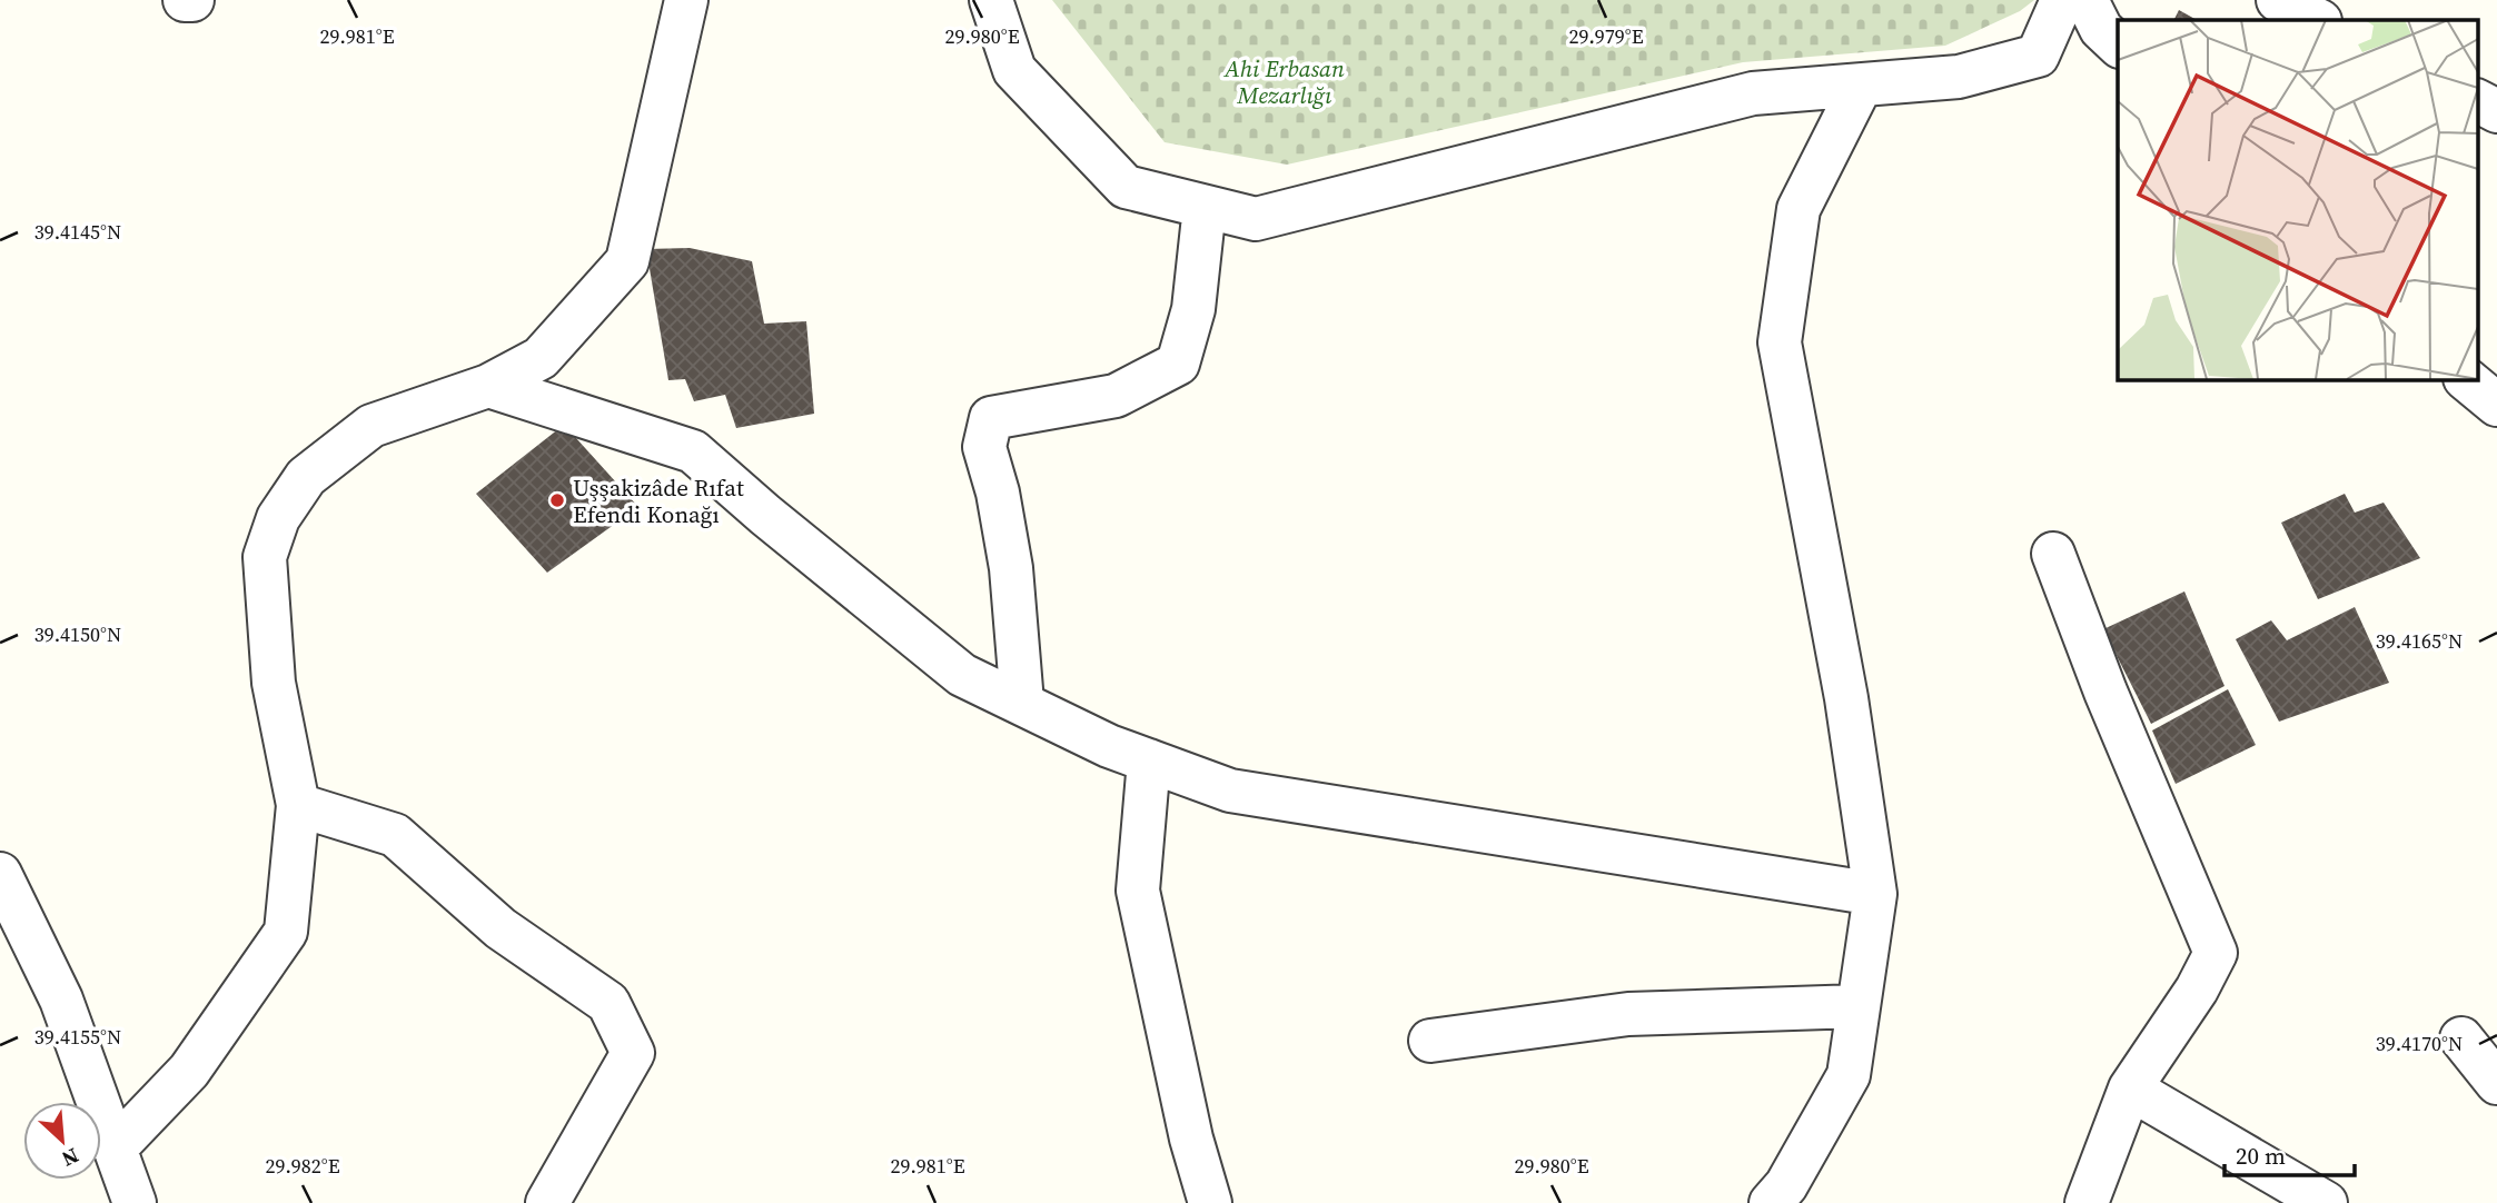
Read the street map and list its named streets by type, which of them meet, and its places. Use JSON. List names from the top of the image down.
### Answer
{
  "parks": ["Ahi Erbasan Mezarlığı"],
  "places": ["Uşşakizâde Rıfat Efendi Konağı"],
  "scale_bar": "20 m",
  "north": "bottom right",
  "coordinates": [
    "29.981°E",
    "29.980°E",
    "29.979°E",
    "39.4145°N",
    "39.4150°N",
    "39.4165°N",
    "39.4155°N",
    "39.4170°N",
    "29.982°E"
  ]
}
